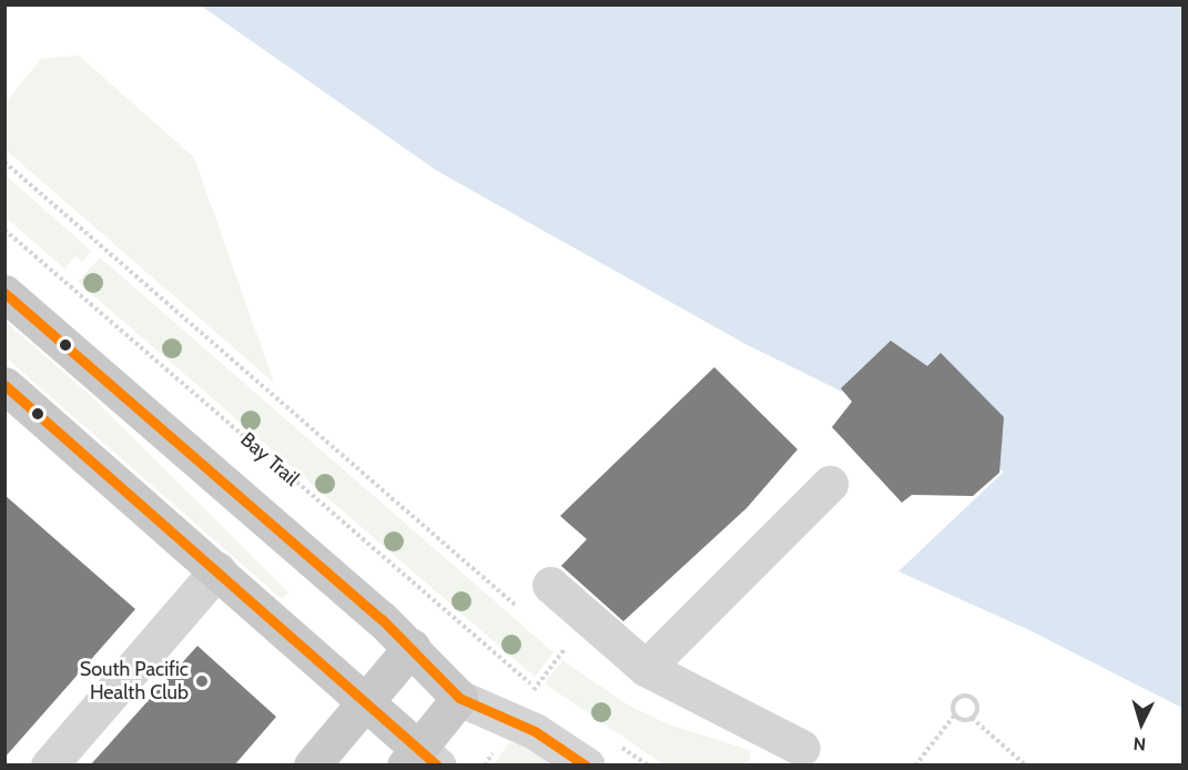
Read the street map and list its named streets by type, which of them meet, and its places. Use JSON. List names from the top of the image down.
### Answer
{
  "streets": {
    "path": ["Bay Trail"]
  },
  "places": ["South Pacific Health Club"],
  "north": "bottom"
}
